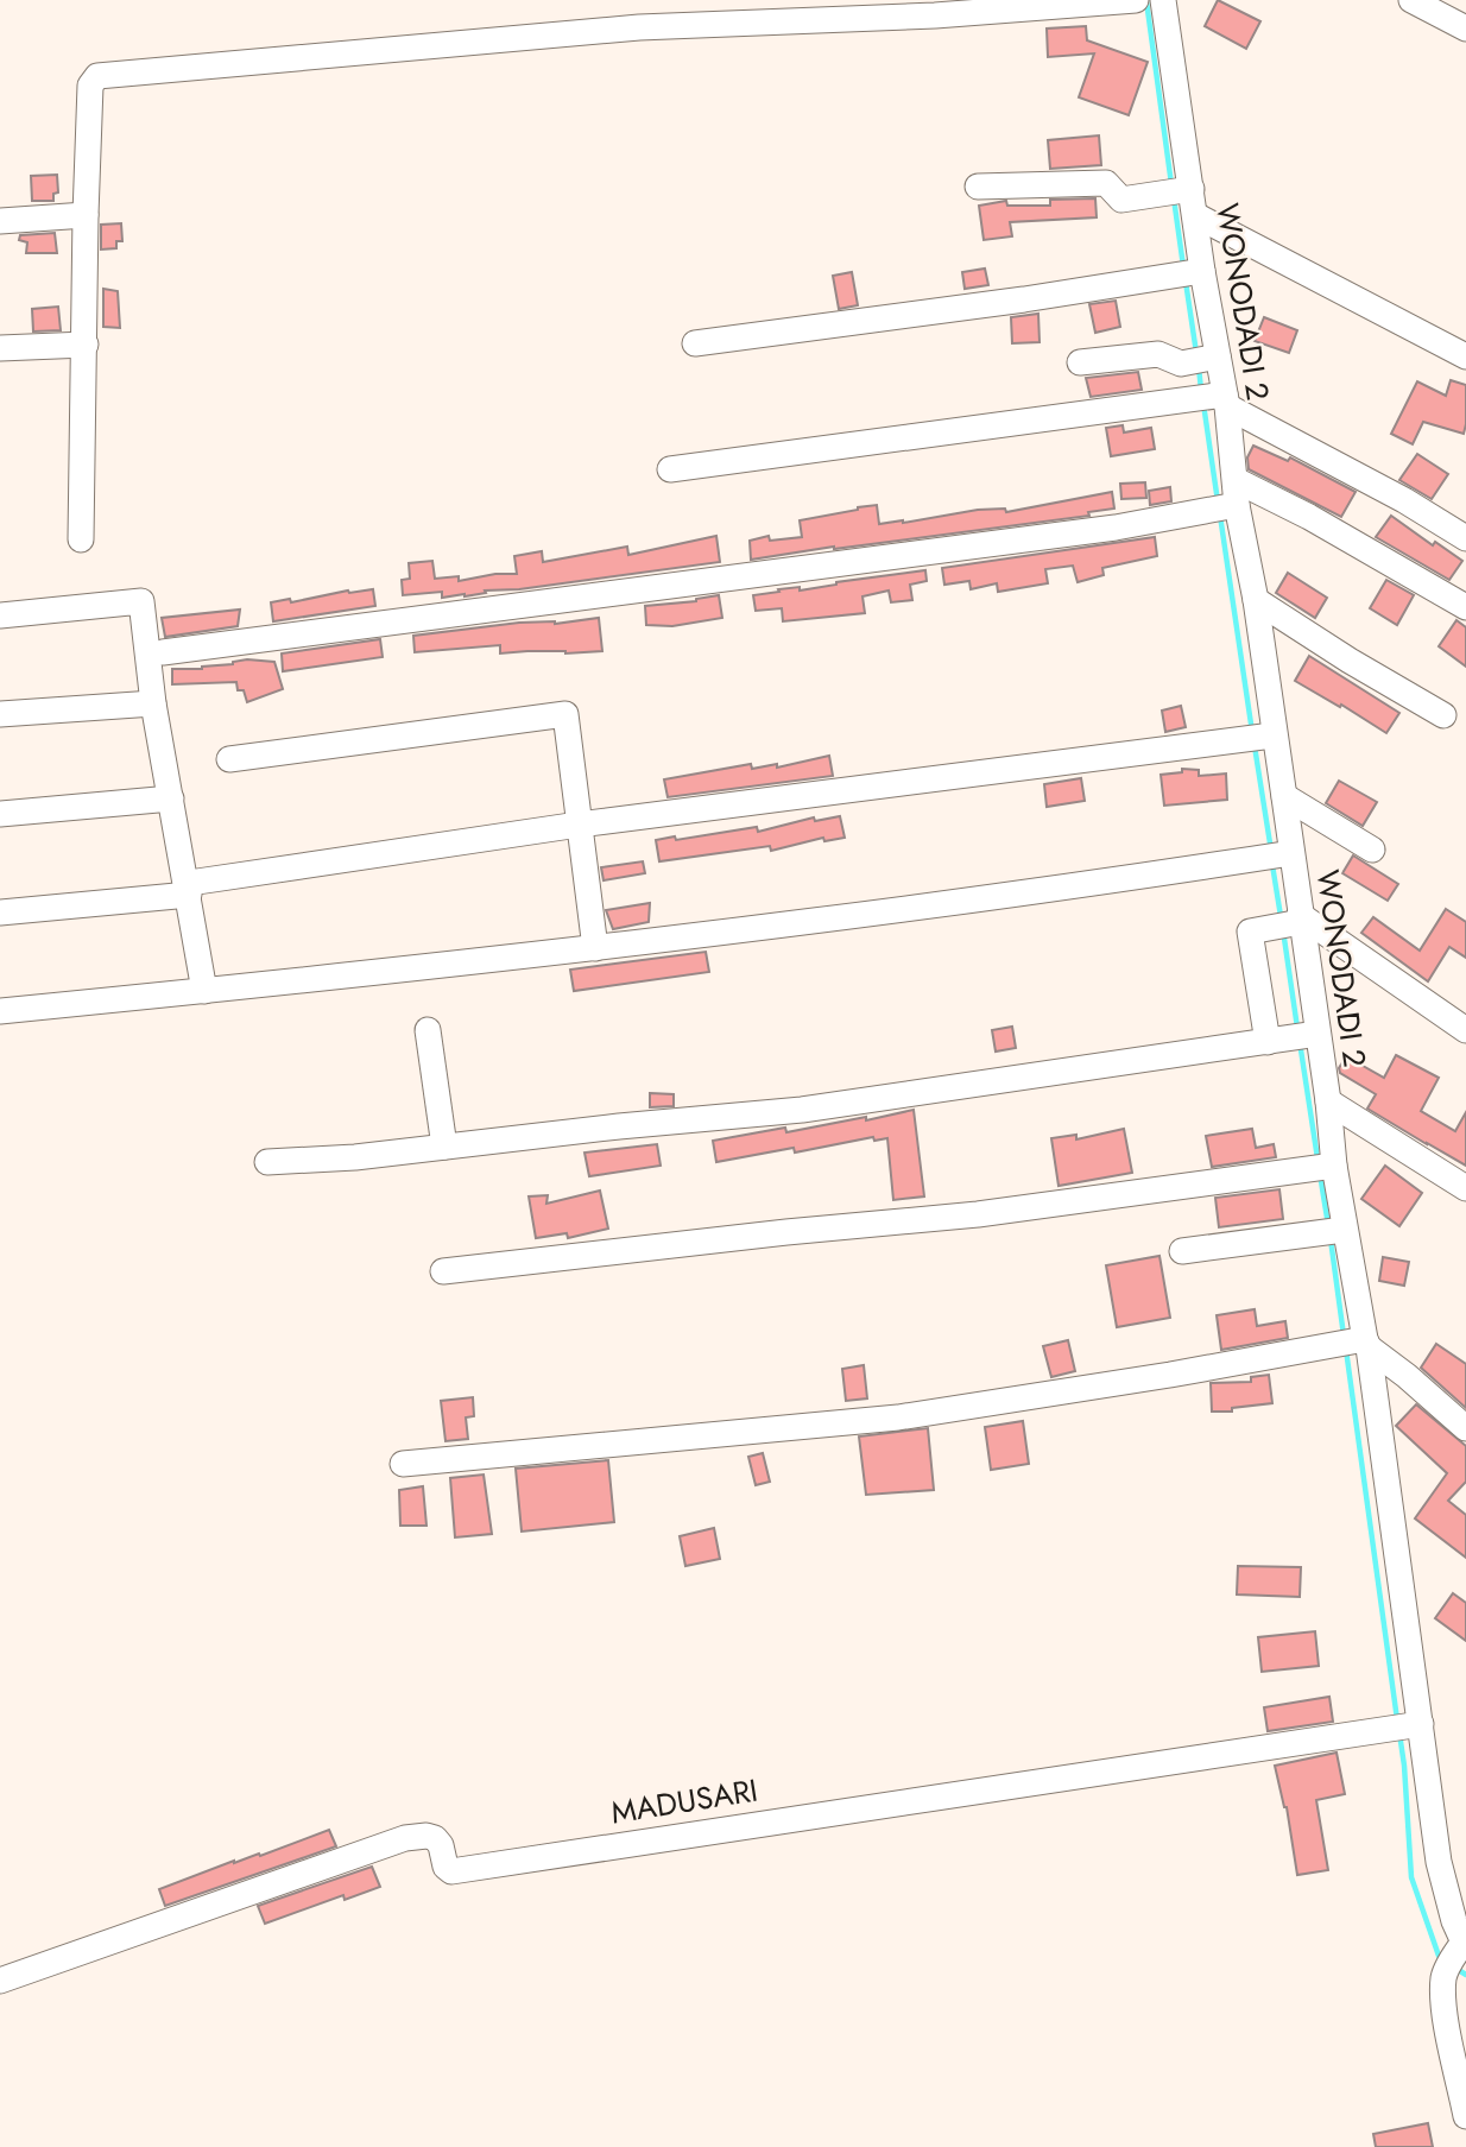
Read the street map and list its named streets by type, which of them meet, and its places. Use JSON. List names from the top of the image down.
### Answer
{
  "streets": {
    "street": ["WONODADI 2", "MADUSARI"]
  },
  "crossings": [
    ["WONODADI 2", "MADUSARI"]
  ]
}
